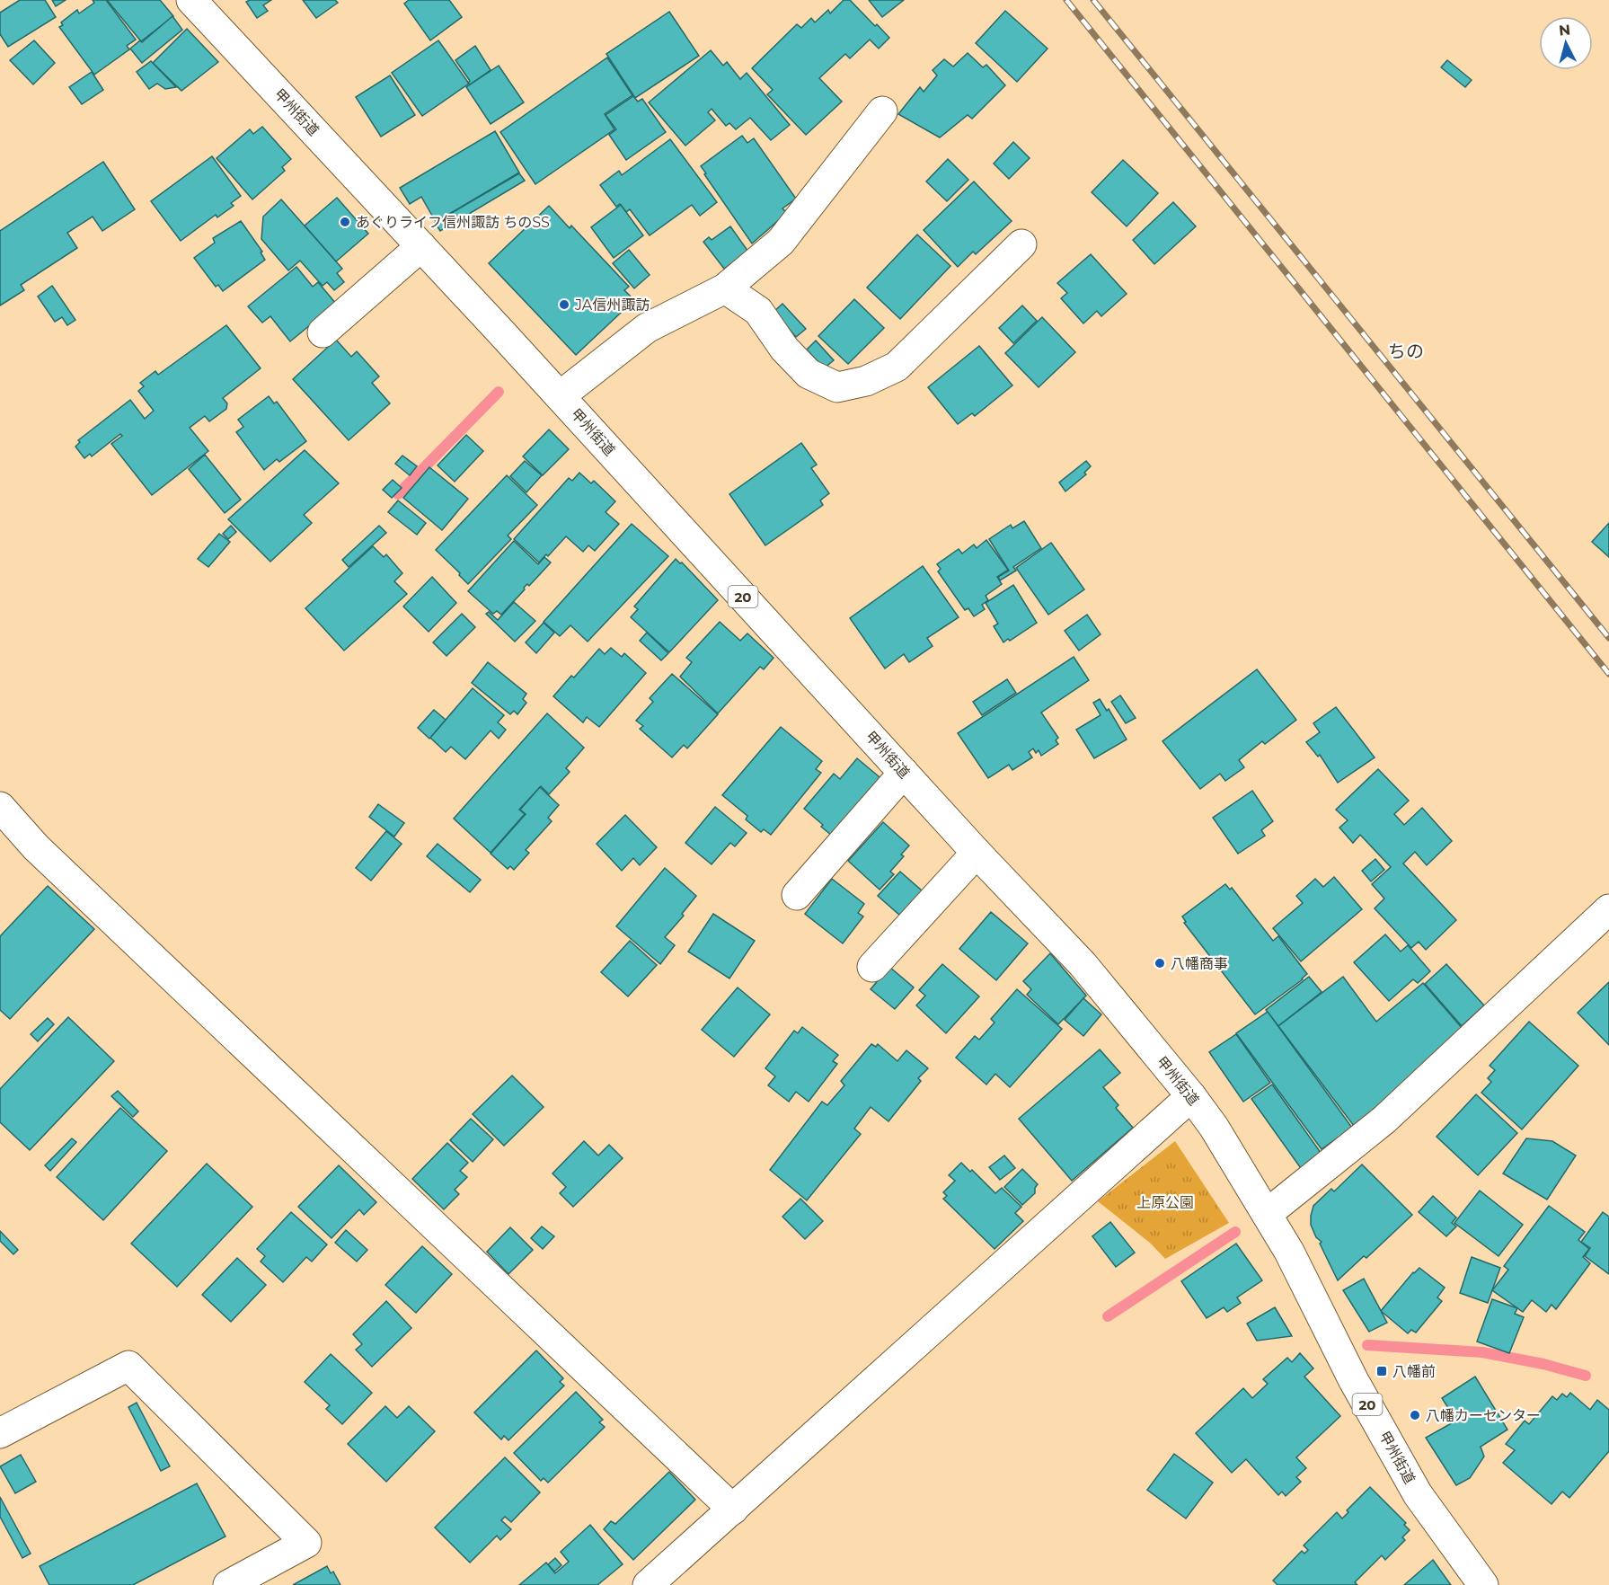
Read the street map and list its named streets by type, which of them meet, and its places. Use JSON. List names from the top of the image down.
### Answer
{
  "streets": {
    "main road": ["甲州街道", "20"]
  },
  "districts": ["ちの"],
  "parks": ["上原公園"],
  "places": {
    "other": [
      "あぐりライフ信州諏訪 ちのSS",
      "JA信州諏訪",
      "八幡商事",
      "八幡カーセンター"
    ],
    "transit": ["八幡前"]
  },
  "north": "top"
}
